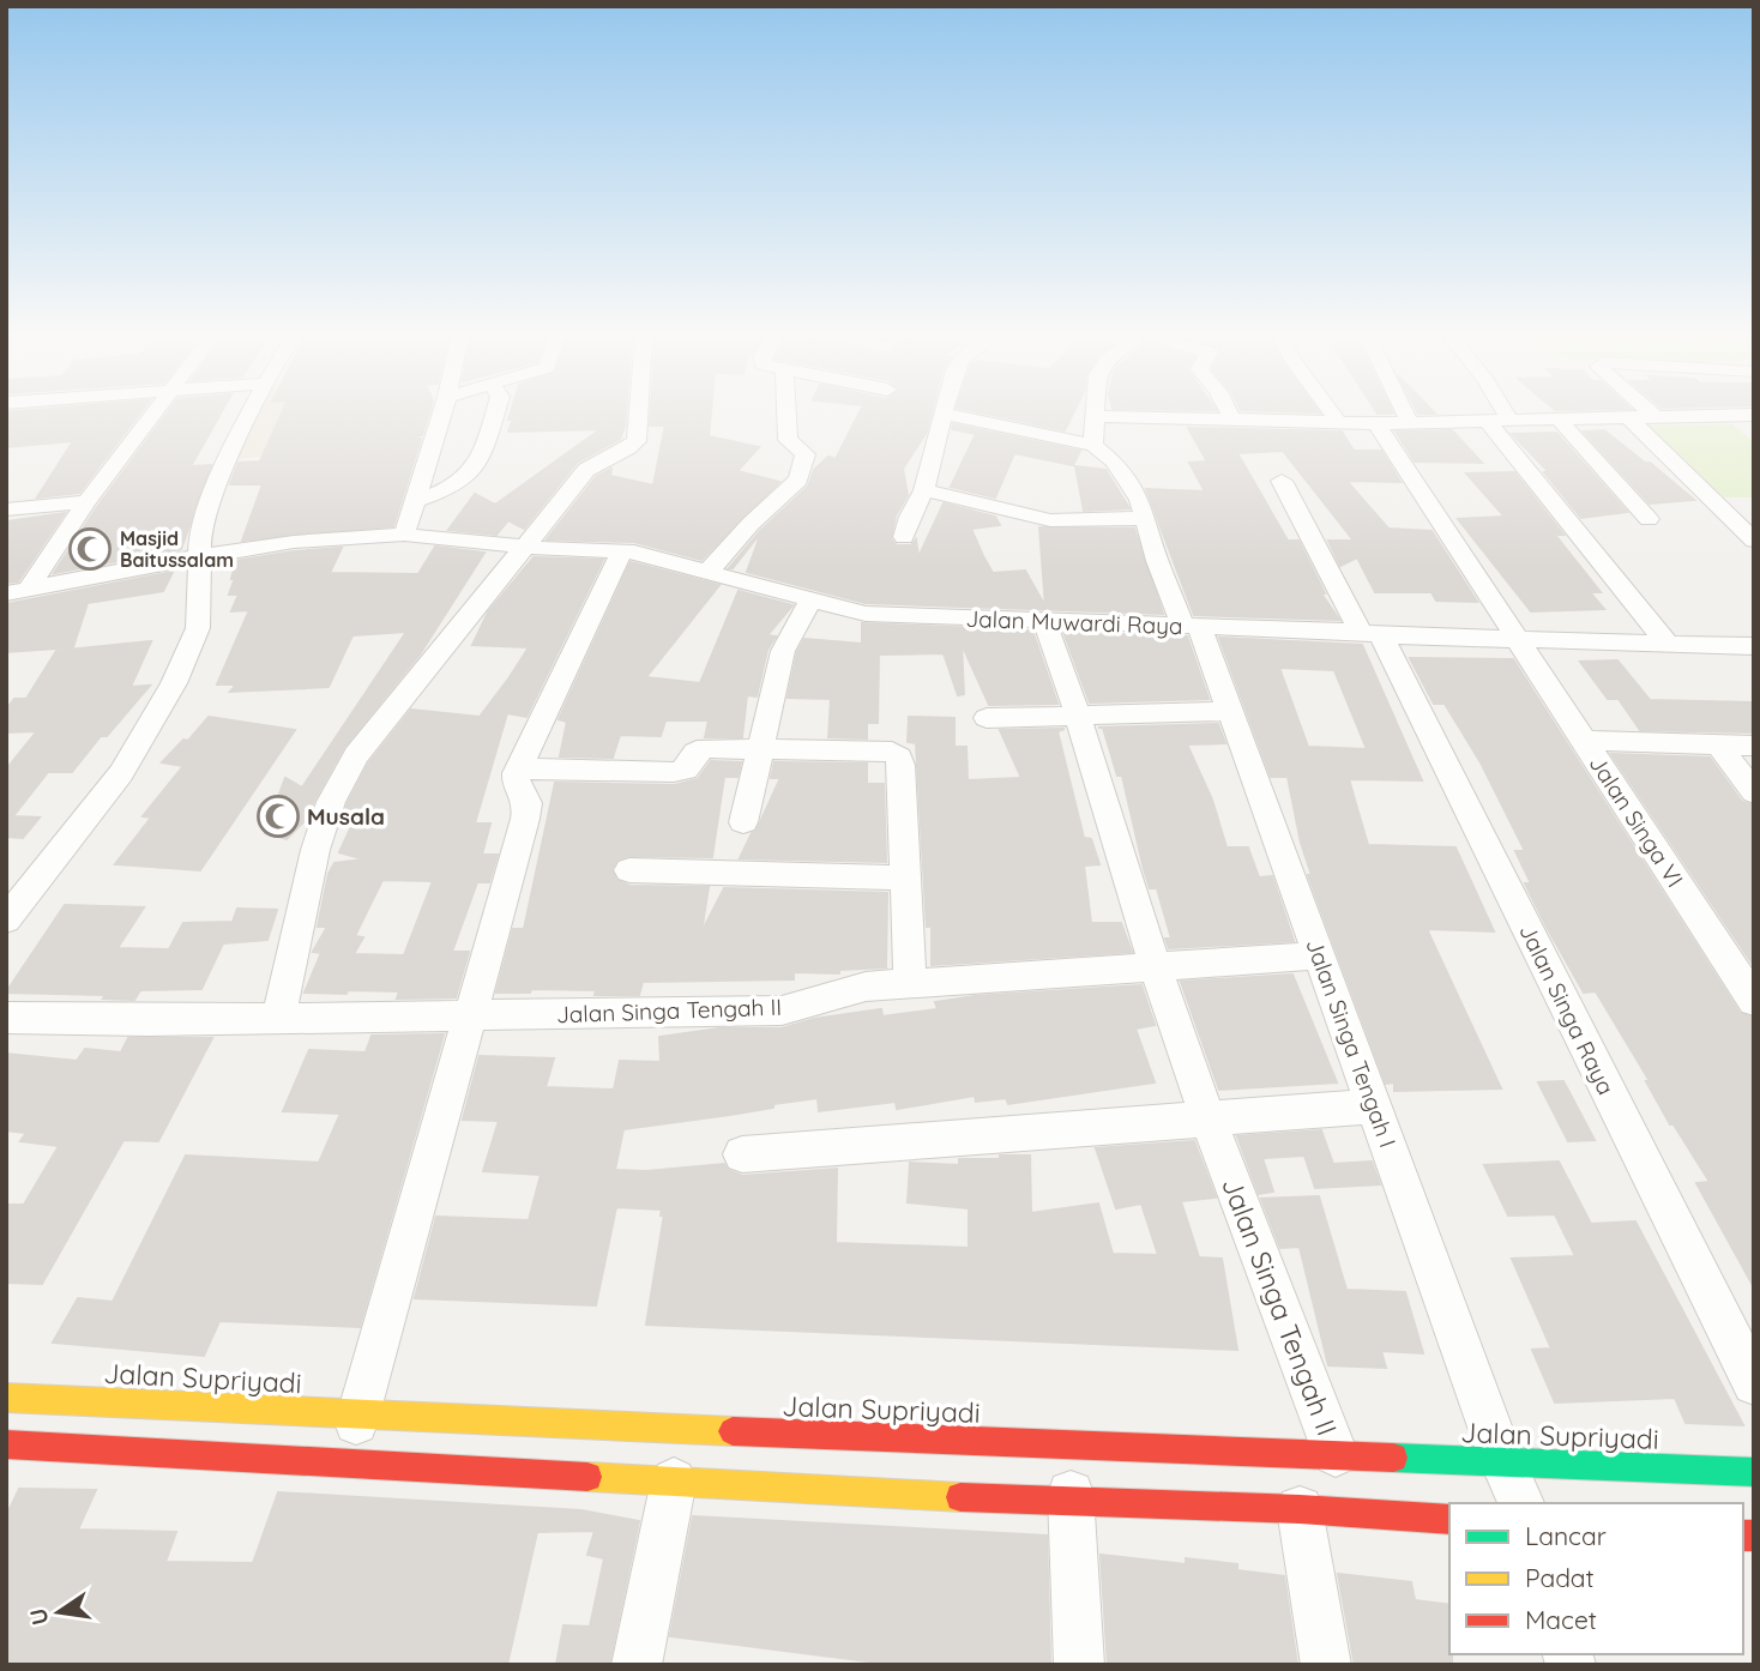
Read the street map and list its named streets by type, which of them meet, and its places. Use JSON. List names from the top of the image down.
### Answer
{
  "streets": {
    "street": [
      "Jalan Muwardi Raya",
      "Jalan Singa VI",
      "Jalan Singa Raya",
      "Jalan Singa Tengah II",
      "Jalan Singa Tengah I",
      "Jalan Supriyadi"
    ]
  },
  "crossings": [
    ["Jalan Muwardi Raya", "Jalan Singa VI"],
    ["Jalan Muwardi Raya", "Jalan Singa Raya"],
    ["Jalan Muwardi Raya", "Jalan Singa Tengah II"],
    ["Jalan Muwardi Raya", "Jalan Singa Tengah I"],
    ["Jalan Singa Tengah II", "Jalan Singa Tengah I"],
    ["Jalan Singa Tengah II", "Jalan Supriyadi"],
    ["Jalan Singa Tengah I", "Jalan Supriyadi"]
  ],
  "places": {
    "mosque": ["Masjid Baitussalam", "Musala"]
  },
  "legend": ["Lancar", "Padat", "Macet"],
  "north": "left"
}
